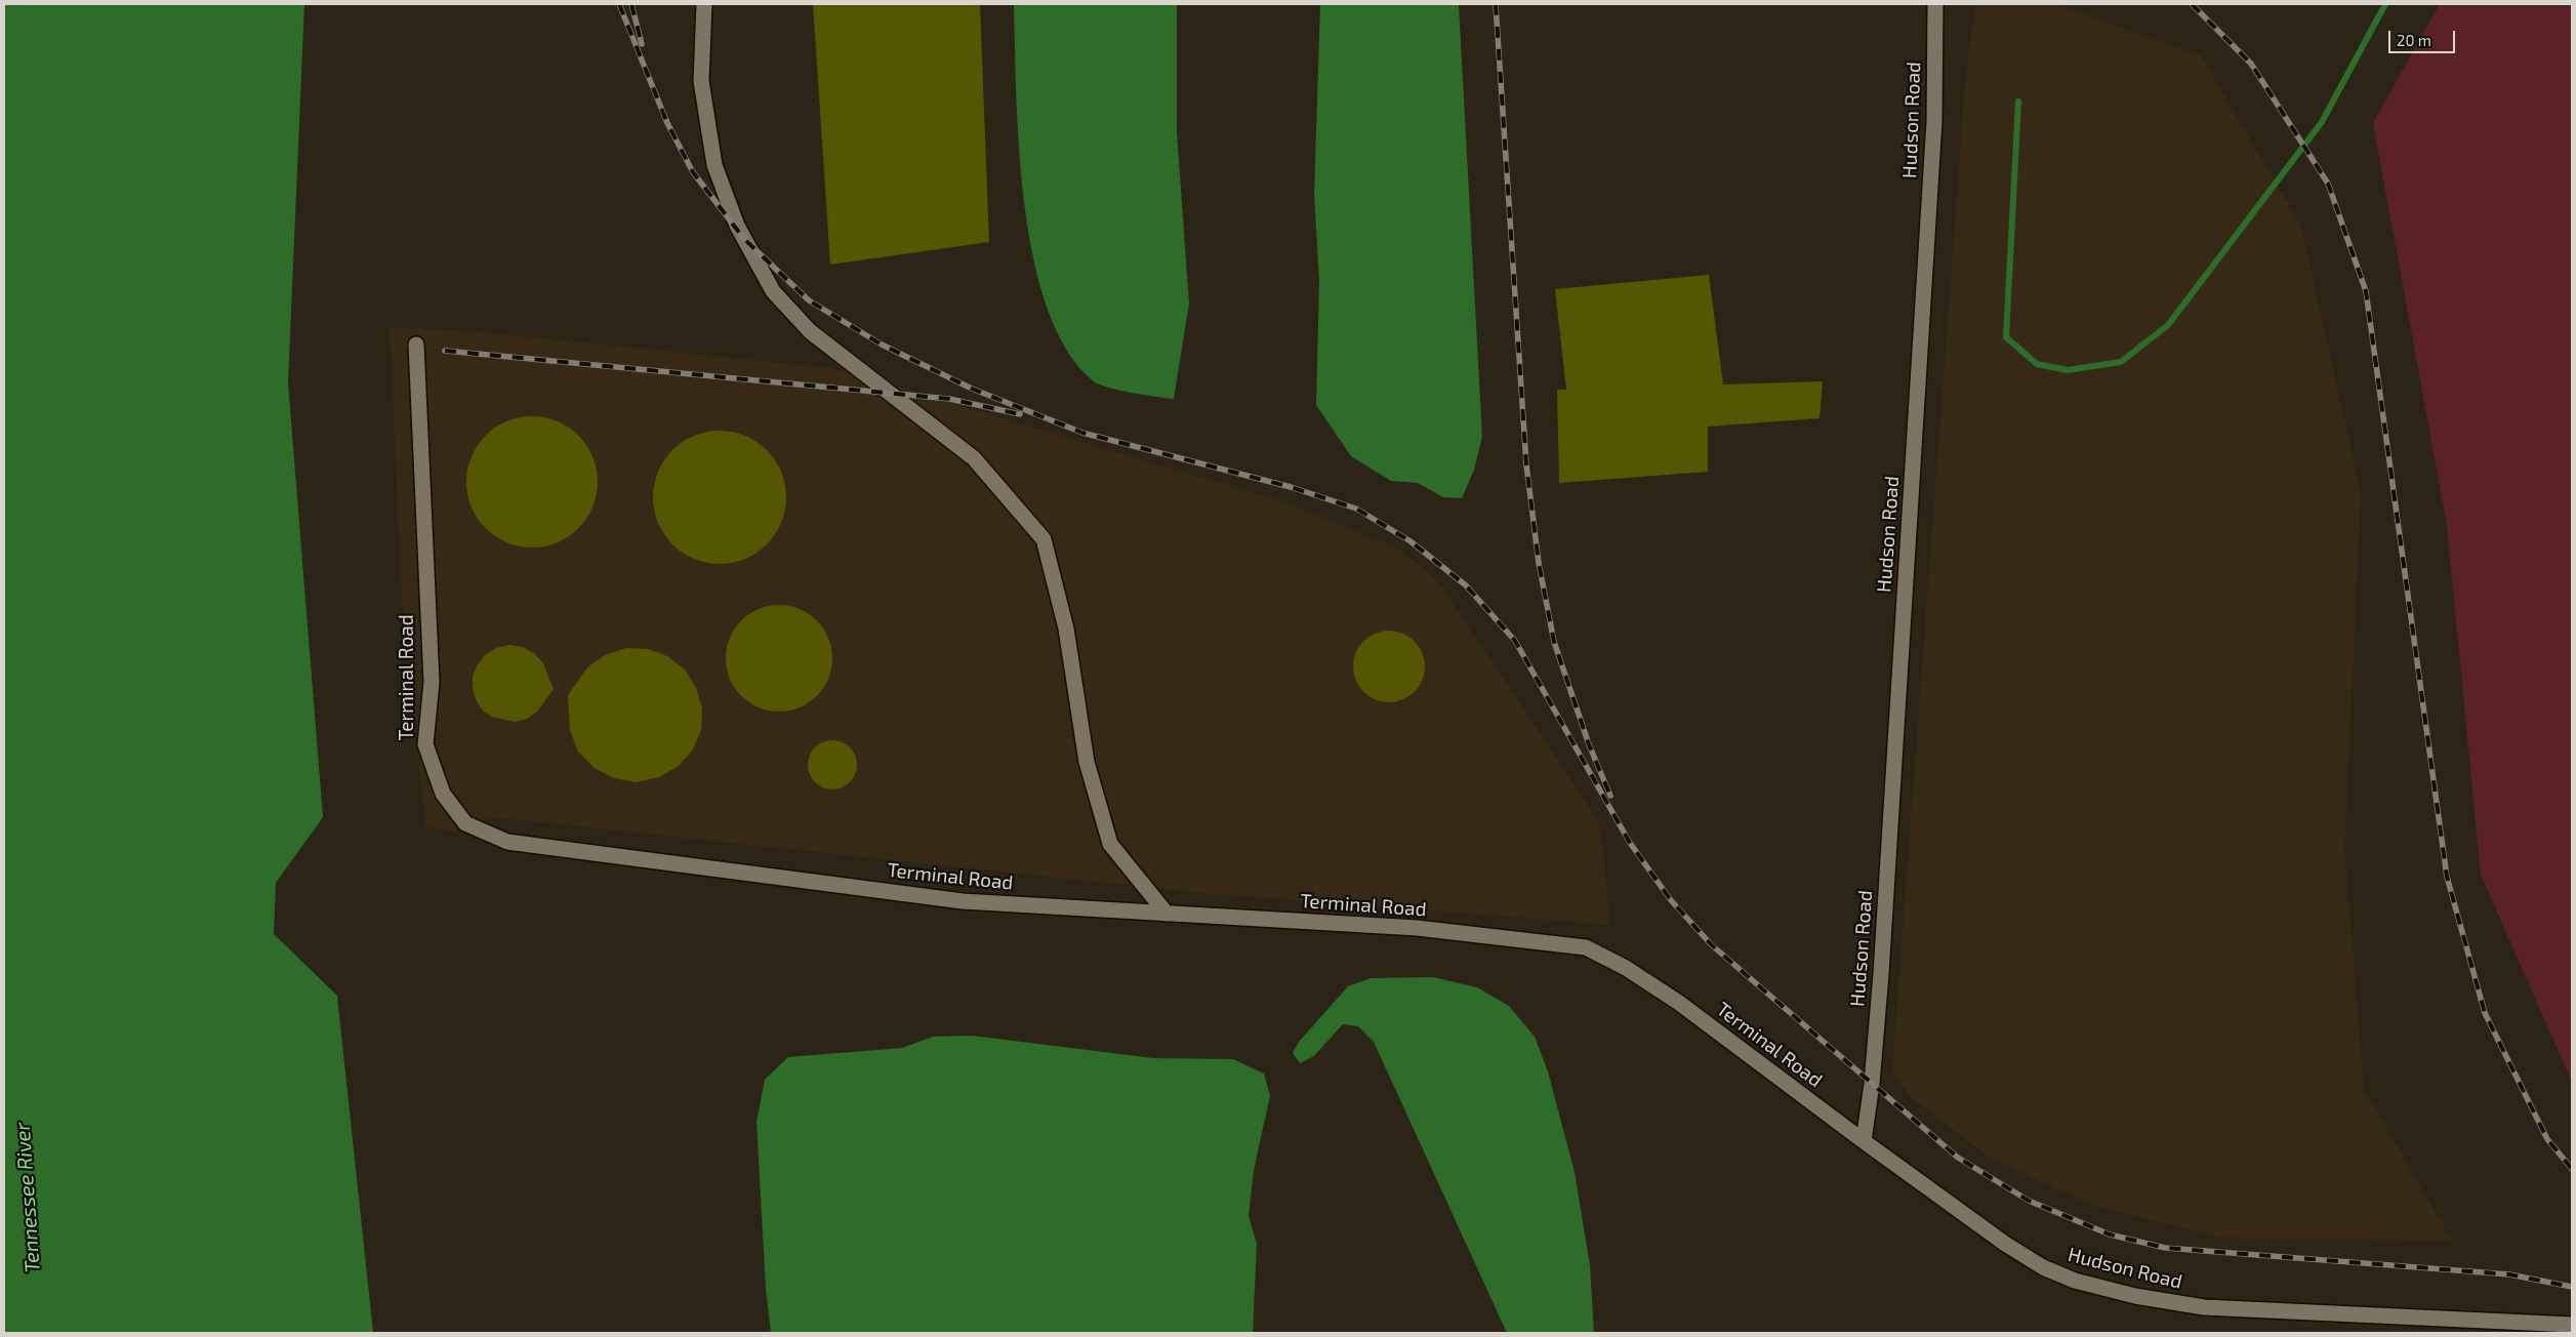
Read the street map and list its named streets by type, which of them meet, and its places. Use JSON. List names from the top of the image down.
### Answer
{
  "streets": {
    "street": ["Hudson Road", "Terminal Road"]
  },
  "crossings": [
    ["Hudson Road", "Terminal Road"]
  ],
  "water": ["Tennessee River"],
  "scale_bar": "20 m"
}
